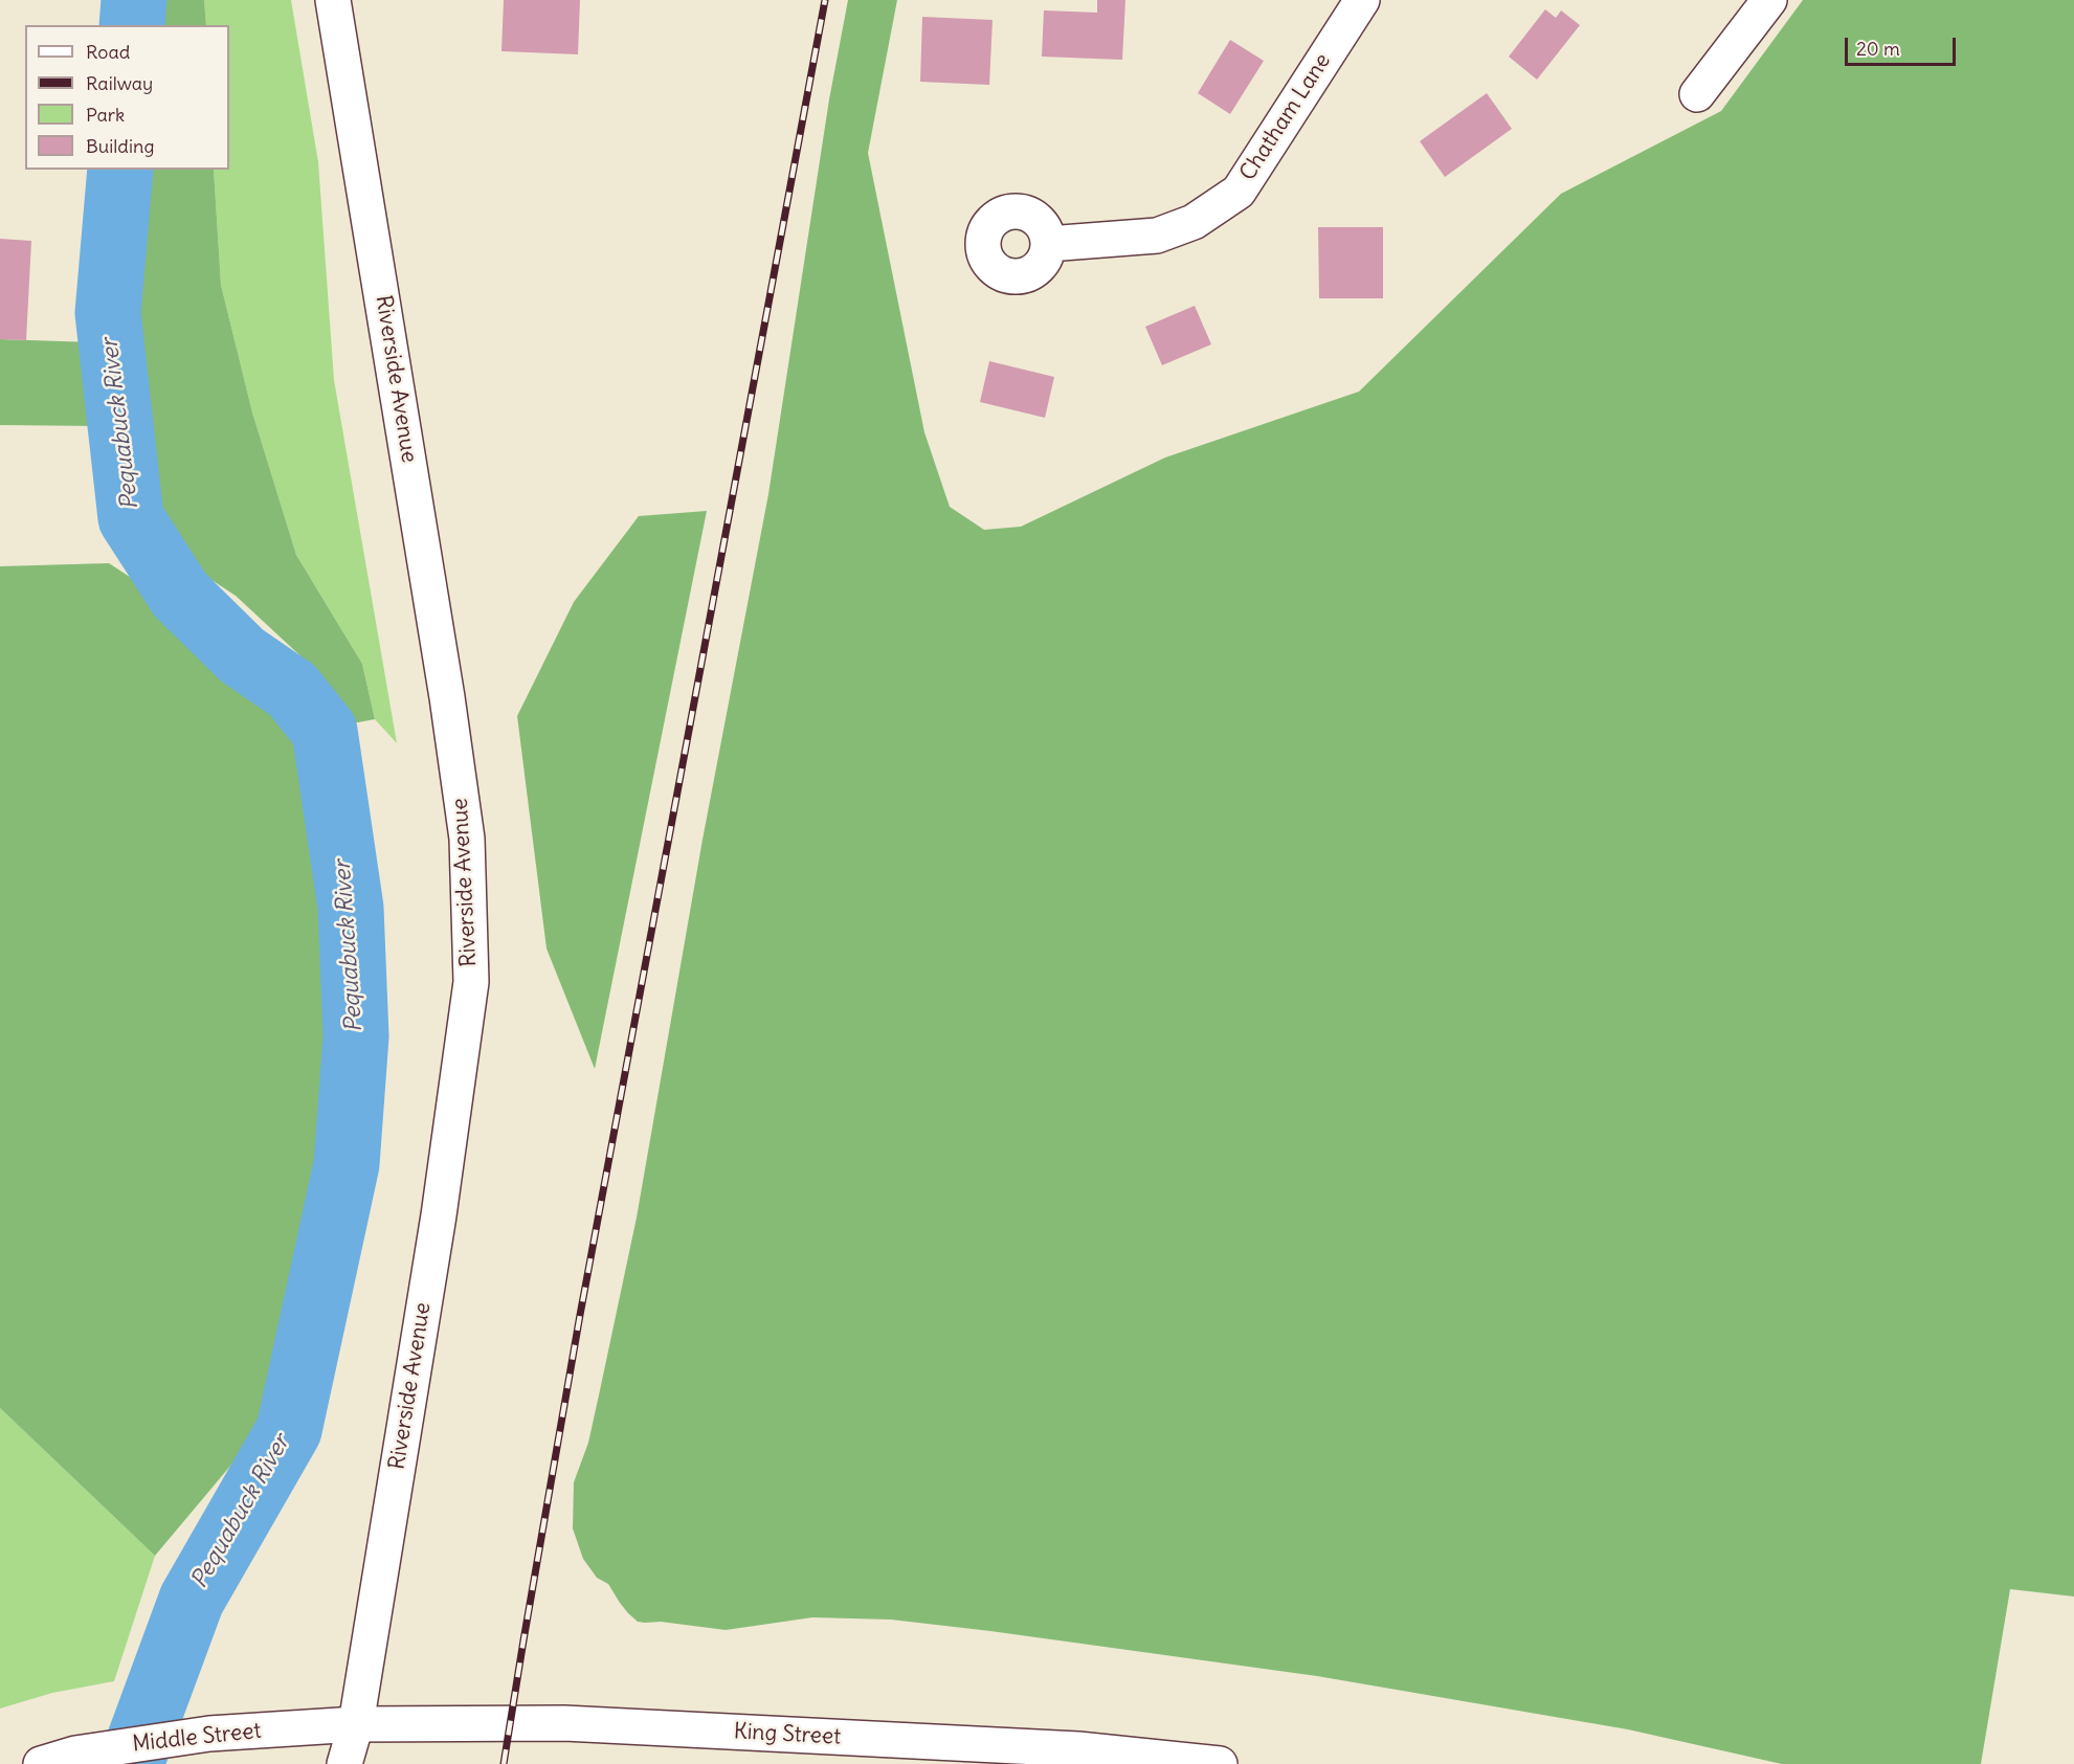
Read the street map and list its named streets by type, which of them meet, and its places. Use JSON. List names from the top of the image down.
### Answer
{
  "streets": {
    "main road": [
      "Chatham Lane",
      "Riverside Avenue",
      "King Street",
      "Middle Street"
    ]
  },
  "crossings": [
    ["Riverside Avenue", "King Street"],
    ["Riverside Avenue", "Middle Street"],
    ["King Street", "Middle Street"]
  ],
  "water": ["Pequabuck River"],
  "legend": [
    "Road",
    "Railway",
    "Park",
    "Building"
  ],
  "scale_bar": "20 m"
}
